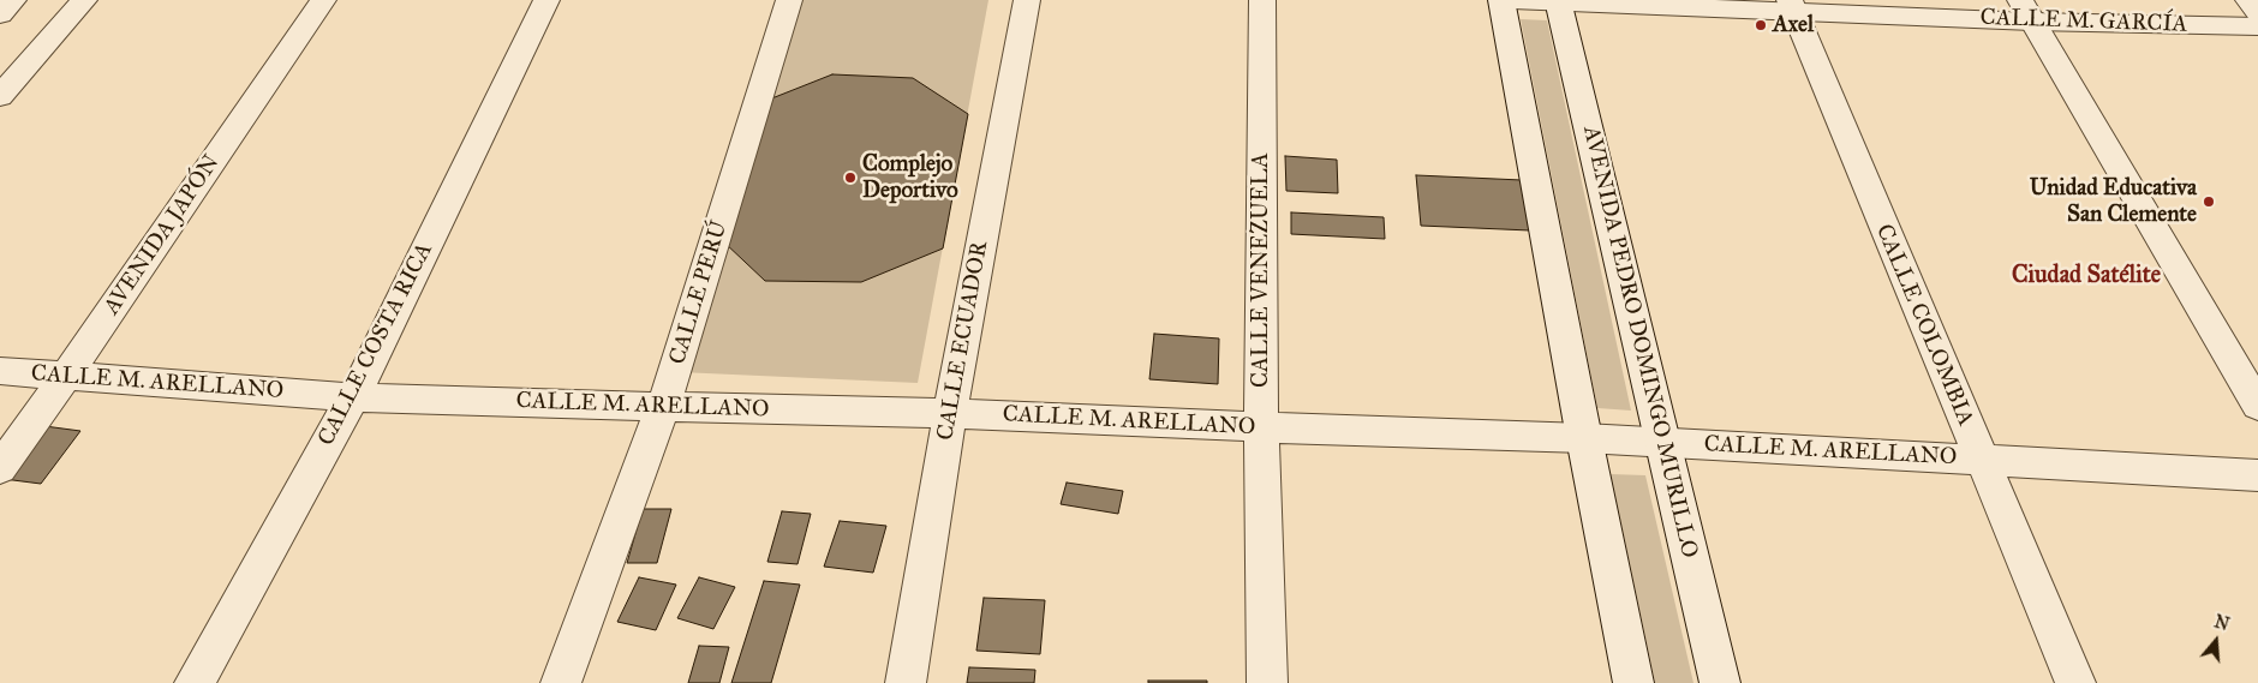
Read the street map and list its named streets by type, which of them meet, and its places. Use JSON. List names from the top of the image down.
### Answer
{
  "streets": {
    "street": [
      "CALLE M. GARCÍA",
      "AVENIDA JAPÓN",
      "CALLE VENEZUELA",
      "CALLE PERÚ",
      "CALLE COLOMBIA",
      "CALLE ECUADOR",
      "AVENIDA PEDRO DOMINGO MURILLO",
      "CALLE COSTA RICA",
      "CALLE M. ARELLANO"
    ]
  },
  "crossings": [
    ["CALLE M. GARCÍA", "CALLE COLOMBIA"],
    ["CALLE M. GARCÍA", "AVENIDA PEDRO DOMINGO MURILLO"],
    ["AVENIDA JAPÓN", "CALLE M. ARELLANO"],
    ["CALLE VENEZUELA", "CALLE M. ARELLANO"],
    ["CALLE PERÚ", "CALLE M. ARELLANO"],
    ["CALLE COLOMBIA", "CALLE M. ARELLANO"],
    ["CALLE ECUADOR", "CALLE M. ARELLANO"],
    ["AVENIDA PEDRO DOMINGO MURILLO", "CALLE M. ARELLANO"],
    ["CALLE COSTA RICA", "CALLE M. ARELLANO"]
  ],
  "districts": ["Ciudad Satélite"],
  "places": ["Axel", "Complejo Deportivo", "Unidad Educativa San Clemente"],
  "north": "top"
}
